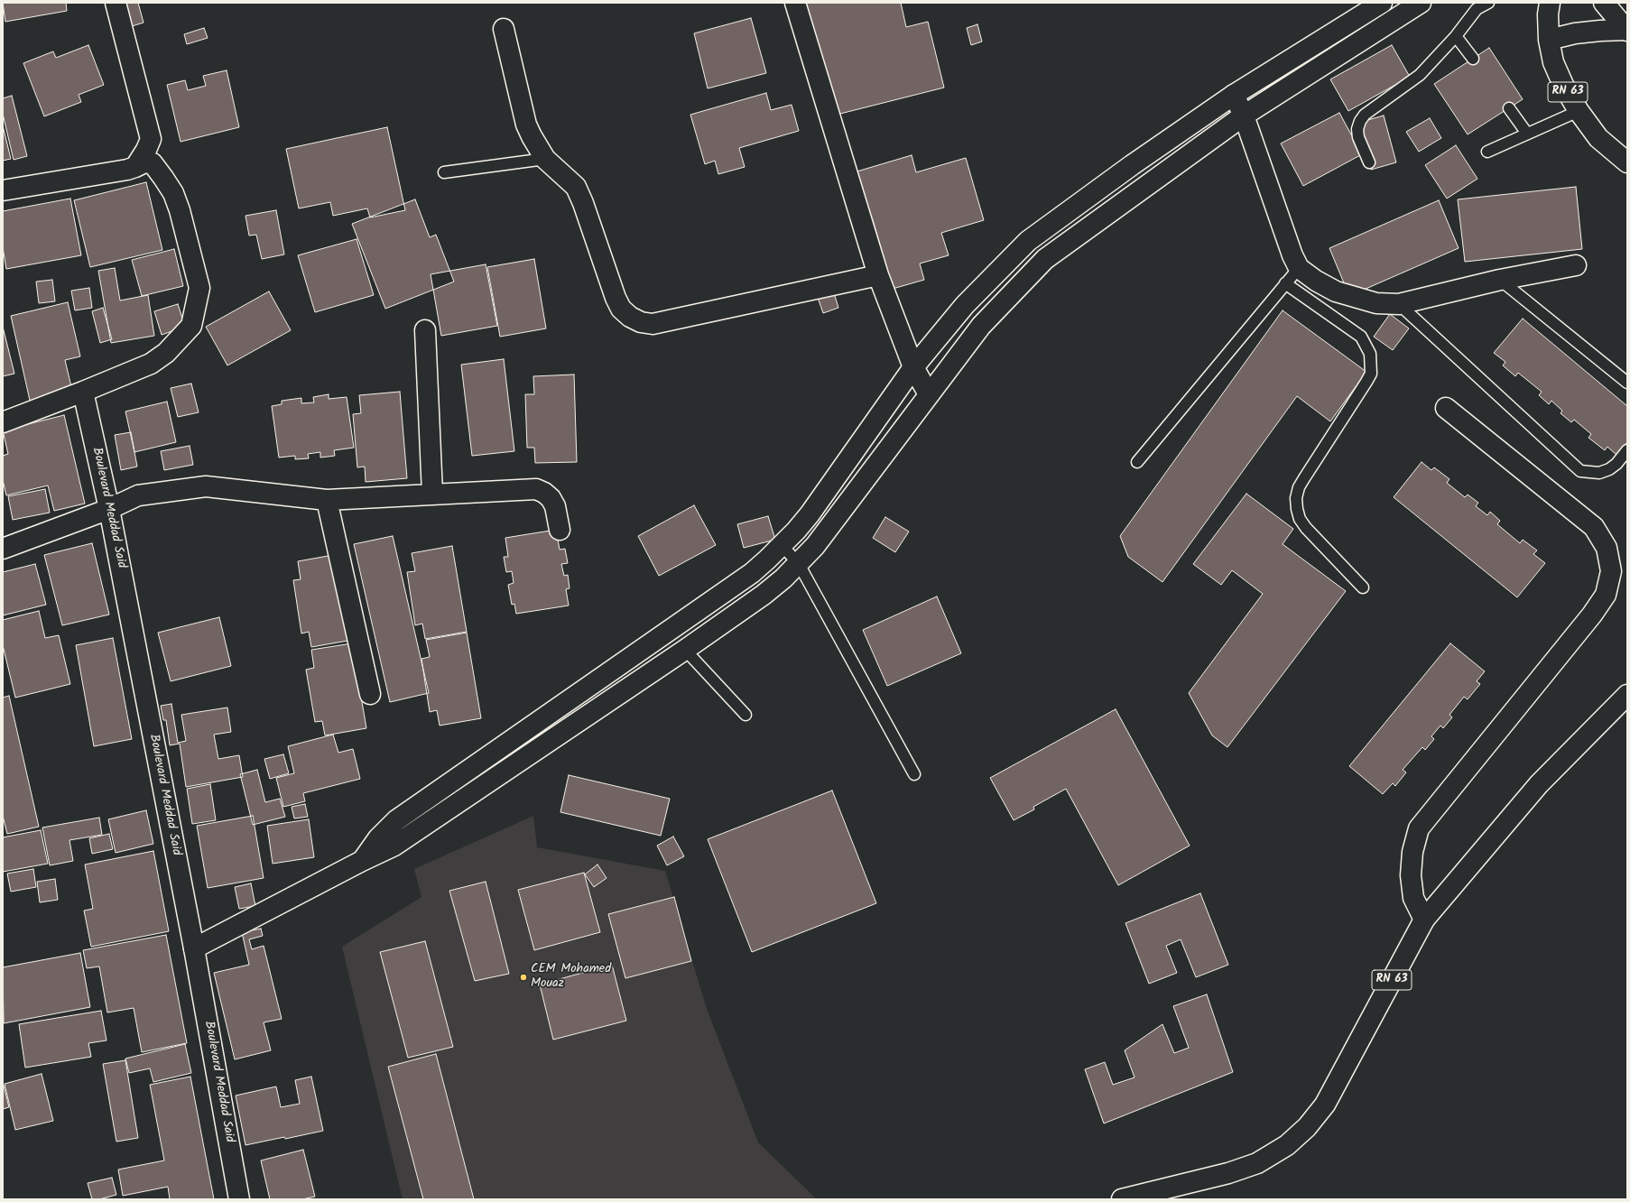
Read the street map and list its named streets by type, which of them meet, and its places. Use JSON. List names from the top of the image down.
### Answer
{
  "streets": {
    "street": ["RN 63", "Boulevard Meddad Said"]
  },
  "places": ["CEM Mohamed Mouaz"]
}
